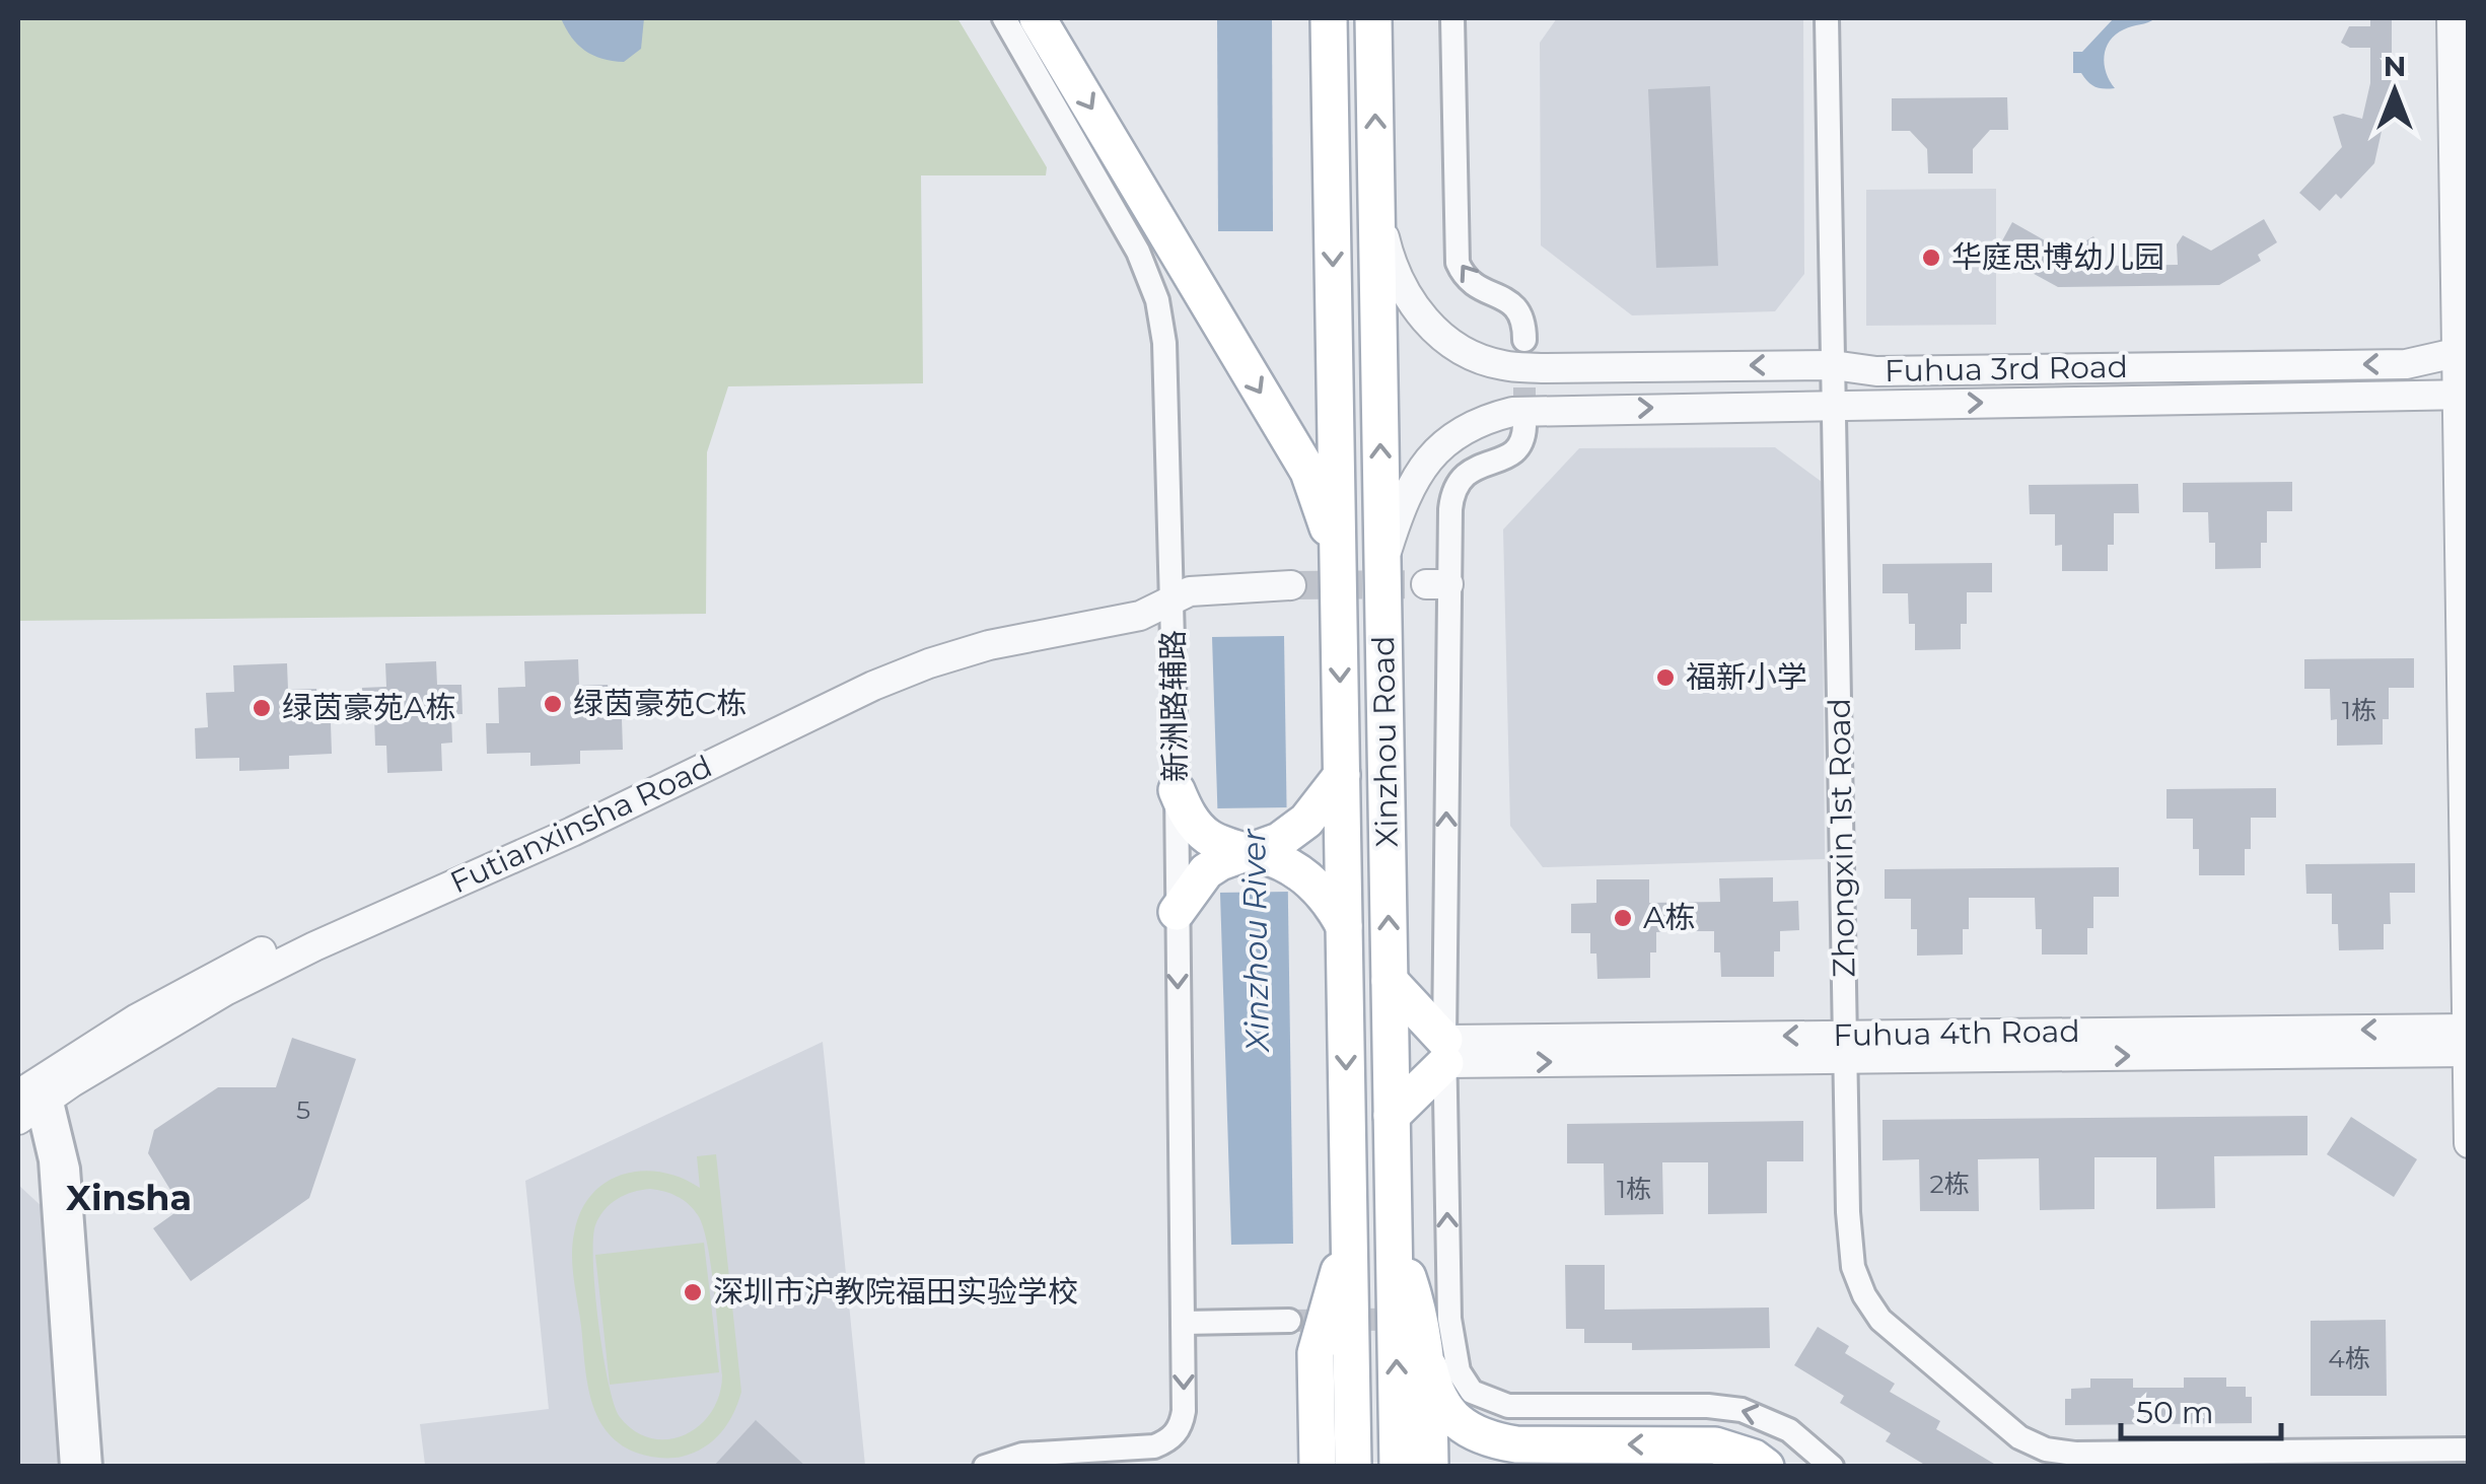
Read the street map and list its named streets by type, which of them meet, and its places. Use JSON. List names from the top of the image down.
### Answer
{
  "streets": {
    "main road": ["Xinzhou Road"],
    "street": [
      "Fuhua 3rd Road",
      "新洲路辅路",
      "Futianxinsha Road",
      "Zhongxin 1st Road",
      "Fuhua 4th Road"
    ]
  },
  "crossings": [
    ["Fuhua 3rd Road", "Xinzhou Road"],
    ["Fuhua 3rd Road", "Zhongxin 1st Road"],
    ["新洲路辅路", "Futianxinsha Road"],
    ["Zhongxin 1st Road", "Fuhua 4th Road"]
  ],
  "one_way": ["新洲路辅路"],
  "districts": ["Xinsha"],
  "water": ["Xinzhou River"],
  "places": [
    "华庭思博幼儿园",
    "福新小学",
    "绿茵豪苑C栋",
    "绿茵豪苑A栋",
    "A栋",
    "深圳市沪教院福田实验学校"
  ],
  "house_numbers": [
    "1栋",
    "5",
    "2栋",
    "1栋",
    "4栋"
  ],
  "scale_bar": "50 m",
  "north": "top"
}
